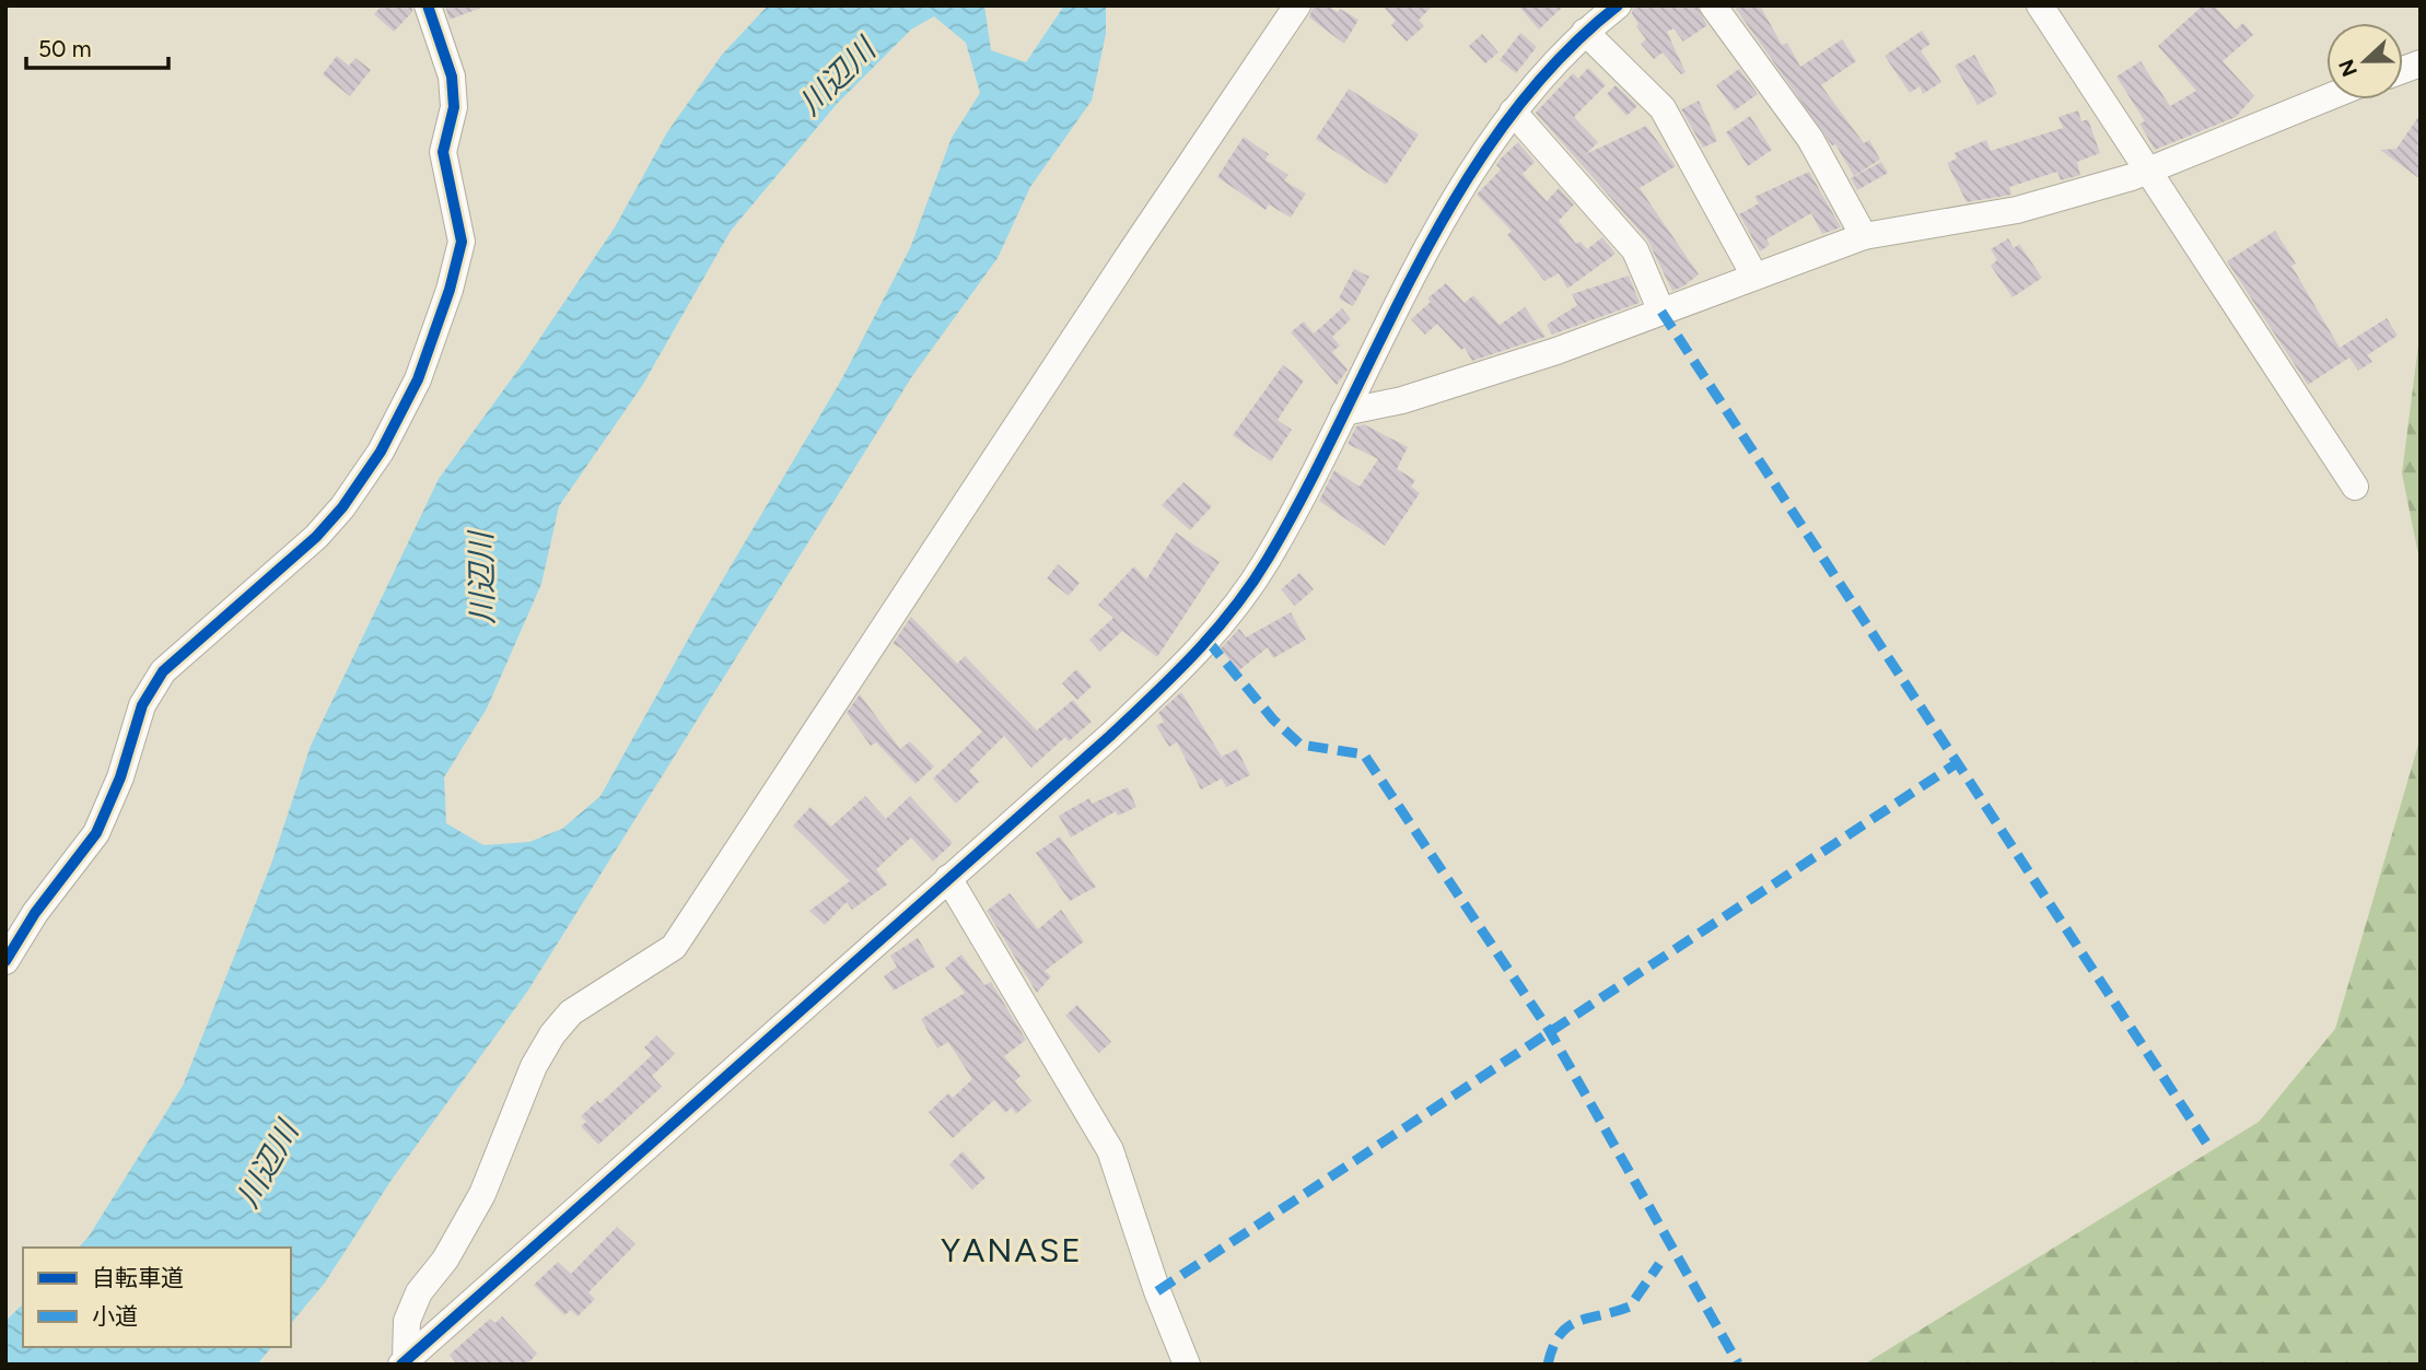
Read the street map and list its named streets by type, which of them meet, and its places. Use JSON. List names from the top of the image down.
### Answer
{
  "districts": ["YANASE"],
  "water": ["川辺川"],
  "legend": ["自転車道", "小道"],
  "scale_bar": "50 m",
  "north": "left"
}
